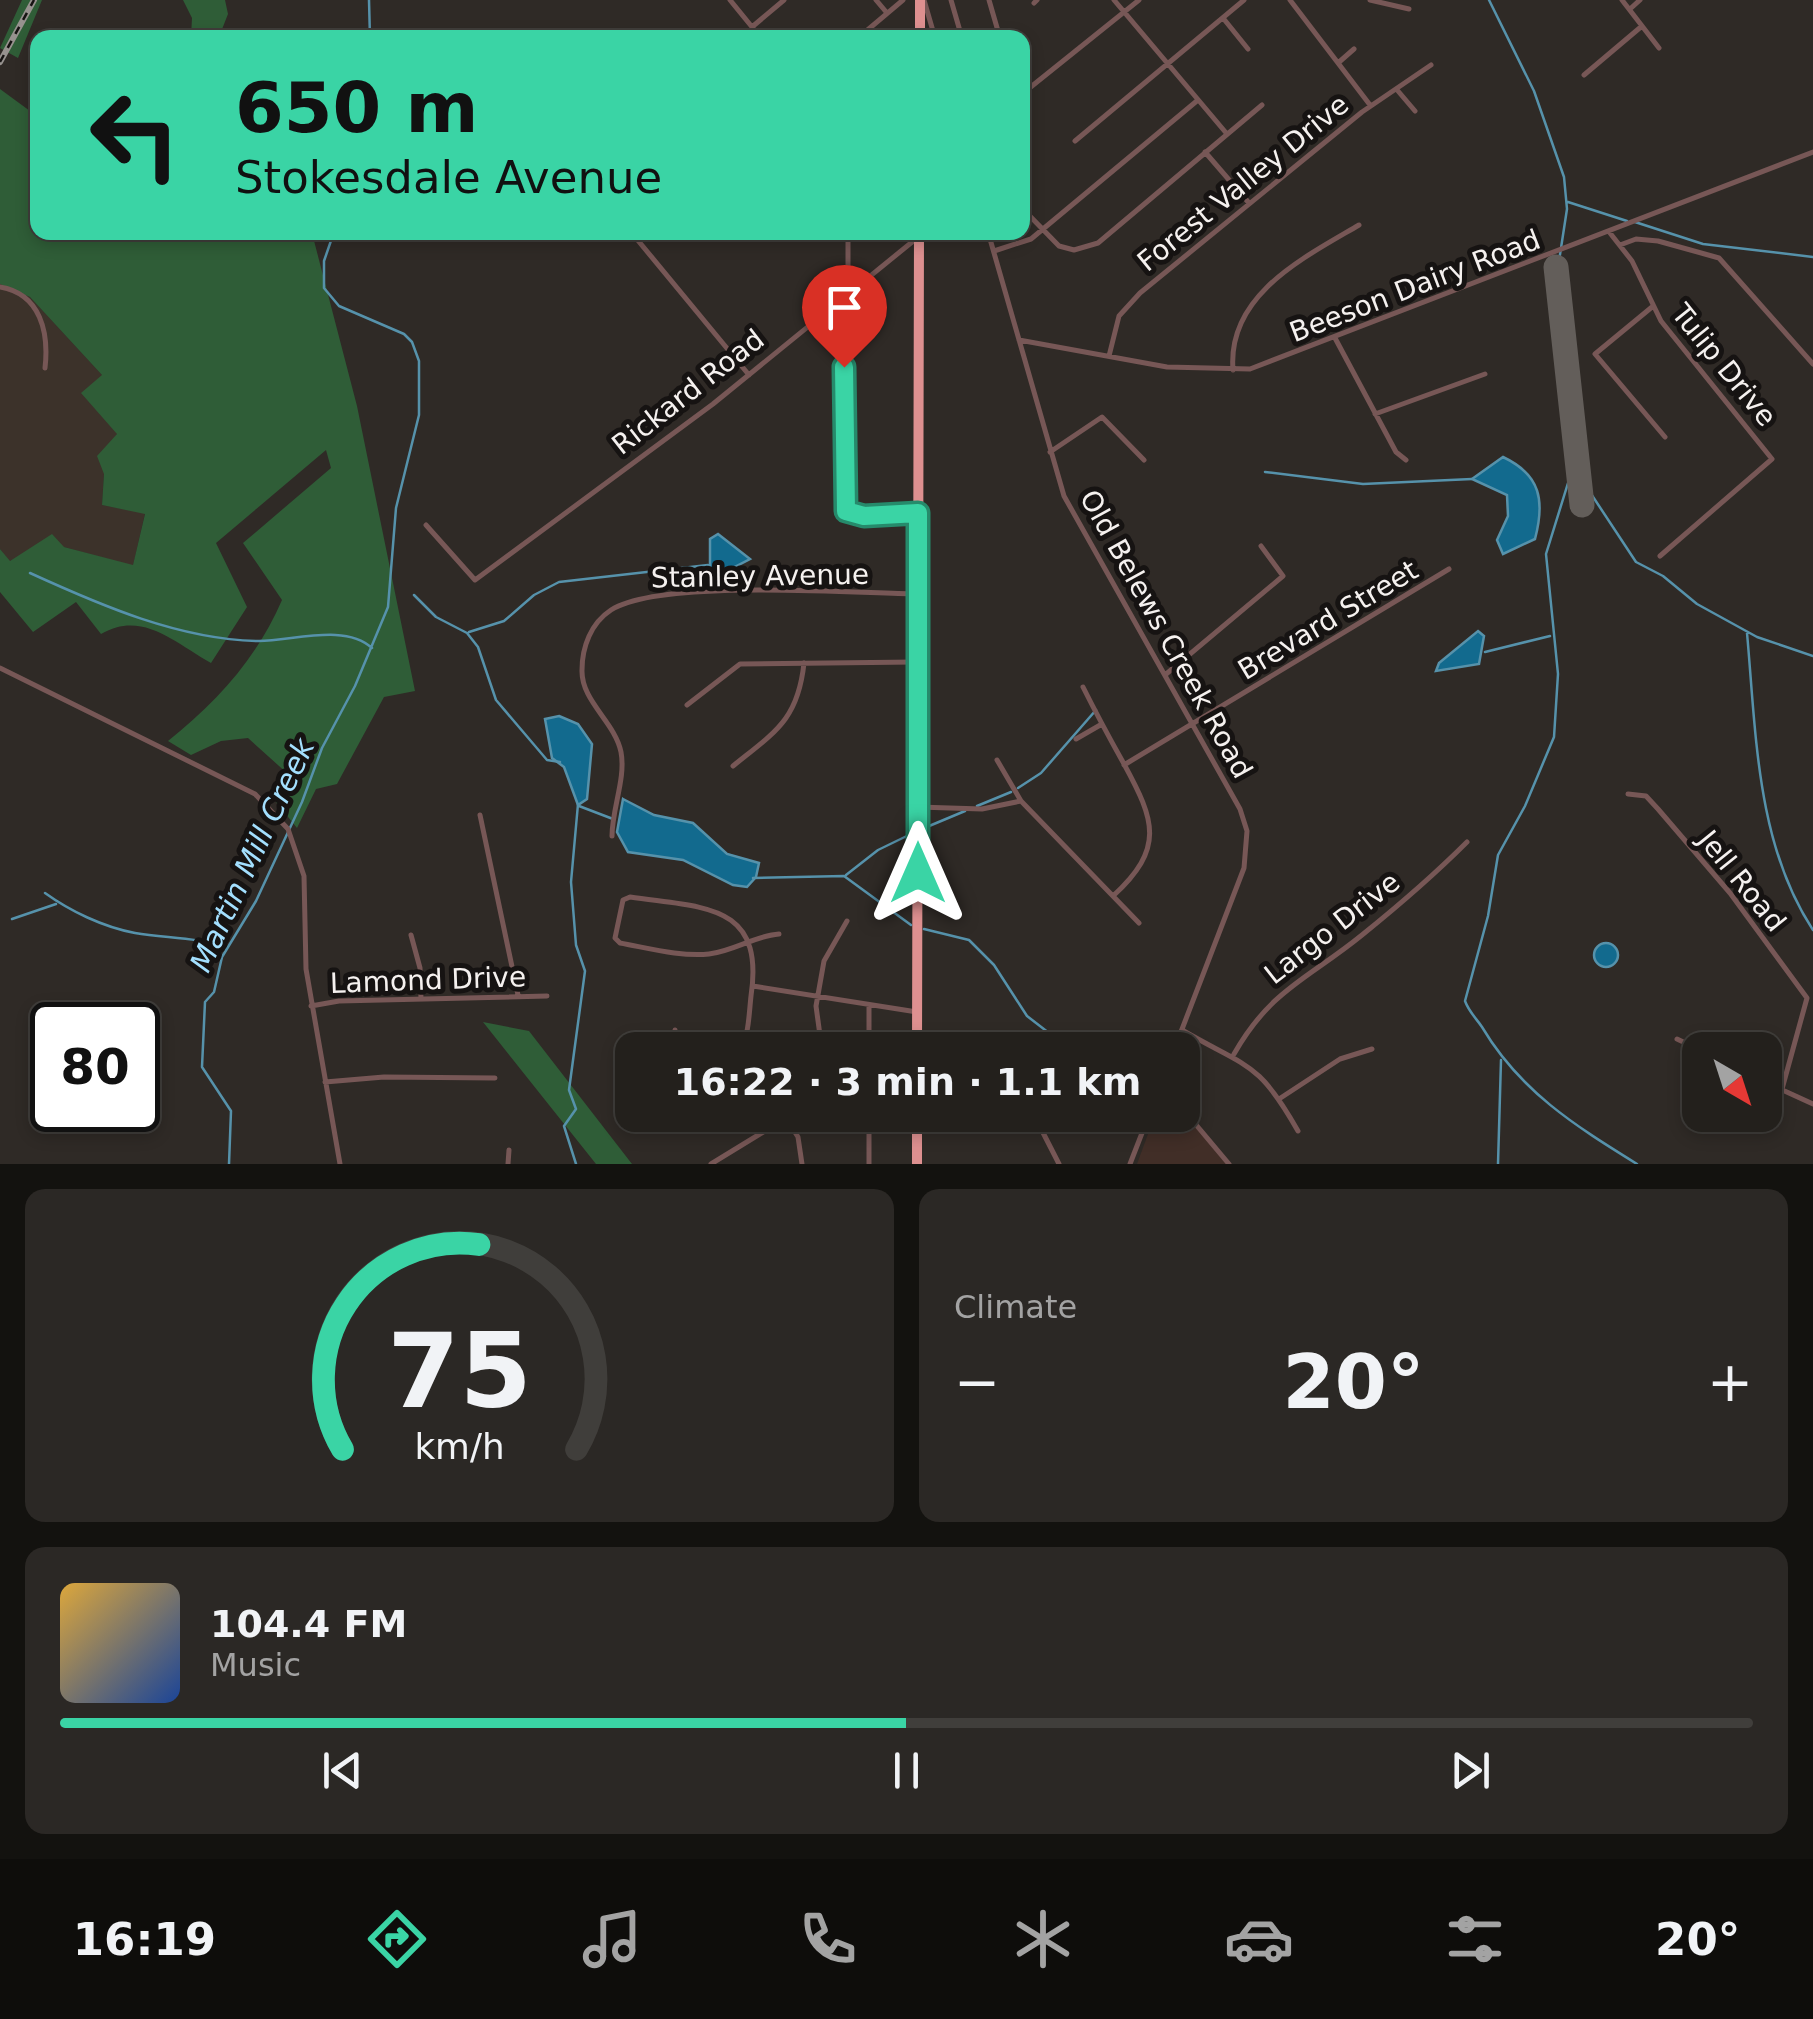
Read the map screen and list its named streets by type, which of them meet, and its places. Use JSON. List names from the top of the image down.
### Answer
{
  "streets": {
    "street": [
      "Forest Valley Drive",
      "Beeson Dairy Road",
      "Tulip Drive",
      "Rickard Road",
      "Stanley Avenue",
      "Brevard Street",
      "Old Belews Creek Road",
      "Jell Road",
      "Largo Drive",
      "Lamond Drive"
    ]
  },
  "crossings": [
    ["Forest Valley Drive", "Beeson Dairy Road"],
    ["Beeson Dairy Road", "Tulip Drive"],
    ["Beeson Dairy Road", "Old Belews Creek Road"],
    ["Brevard Street", "Old Belews Creek Road"]
  ],
  "water": ["Martin Mill Creek"],
  "north": "bottom right",
  "page": {
    "turn": ["650 m", "Stokesdale Avenue"],
    "limit": "80",
    "trip": "16:22 · 3 min · 1.1 km",
    "tile": "Climate",
    "heat": ["−", "20°", "+"],
    "song": ["104.4 FM", "Music"],
    "tabs": ["16:19", "20°"],
    "gauge": ["75", "km/h"]
  }
}
